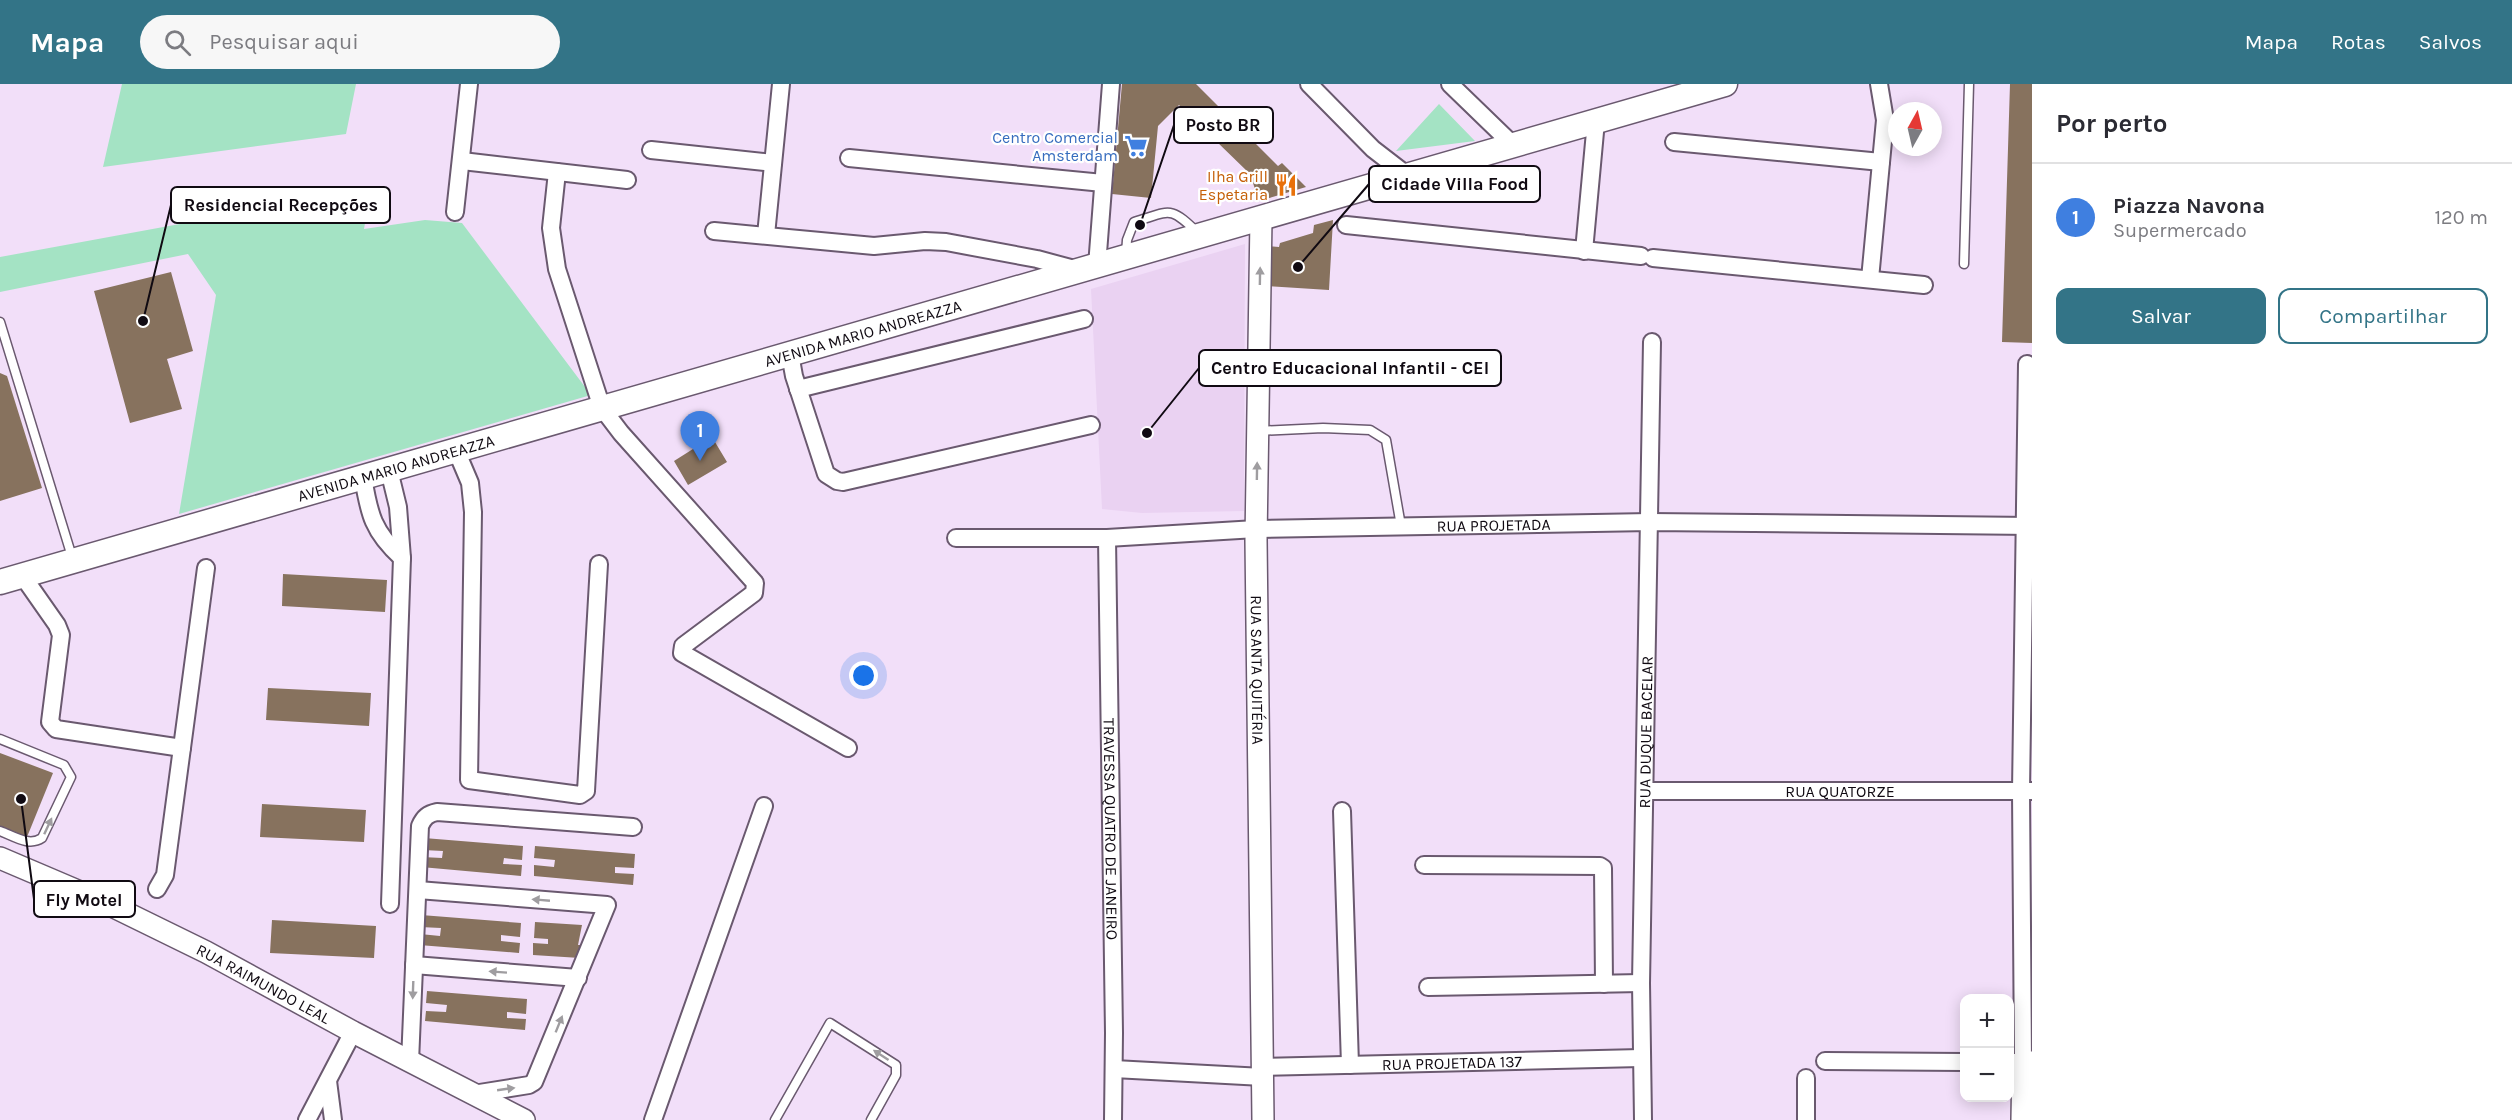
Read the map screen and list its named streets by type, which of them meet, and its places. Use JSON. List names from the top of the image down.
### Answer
{
  "streets": {
    "main road": ["AVENIDA MARIO ANDREAZZA"],
    "street": [
      "RUA PROJETADA",
      "RUA SANTA QUITÉRIA",
      "RUA DUQUE BACELAR",
      "RUA QUATORZE",
      "TRAVESSA QUATRO DE JANEIRO",
      "RUA RAIMUNDO LEAL",
      "RUA PROJETADA 137"
    ]
  },
  "crossings": [
    ["AVENIDA MARIO ANDREAZZA", "RUA SANTA QUITÉRIA"],
    ["RUA PROJETADA", "RUA SANTA QUITÉRIA"],
    ["RUA PROJETADA", "RUA DUQUE BACELAR"],
    ["RUA PROJETADA", "TRAVESSA QUATRO DE JANEIRO"],
    ["RUA SANTA QUITÉRIA", "RUA PROJETADA 137"],
    ["RUA DUQUE BACELAR", "RUA QUATORZE"],
    ["RUA DUQUE BACELAR", "RUA PROJETADA 137"],
    ["TRAVESSA QUATRO DE JANEIRO", "RUA PROJETADA 137"]
  ],
  "places": {
    "supermarket": ["Centro Comercial Amsterdam"],
    "restaurant": ["Ilha Grill Espetaria"],
    "other": [
      "Posto BR",
      "Cidade Villa Food",
      "Residencial Recepções",
      "Centro Educacional Infantil - CEI",
      "Fly Motel"
    ]
  },
  "north": "top",
  "page": {
    "header": "Mapa",
    "search": "Pesquisar aqui",
    "nav": ["Mapa", "Rotas", "Salvos"],
    "heading": "Por perto",
    "list": [
      {
        "mark": "1",
        "name": "Piazza Navona",
        "note": "Supermercado",
        "value": "120 m"
      }
    ],
    "buttons": ["Salvar", "Compartilhar"],
    "pins": "1",
    "map_buttons": ["+", "−"]
  }
}
